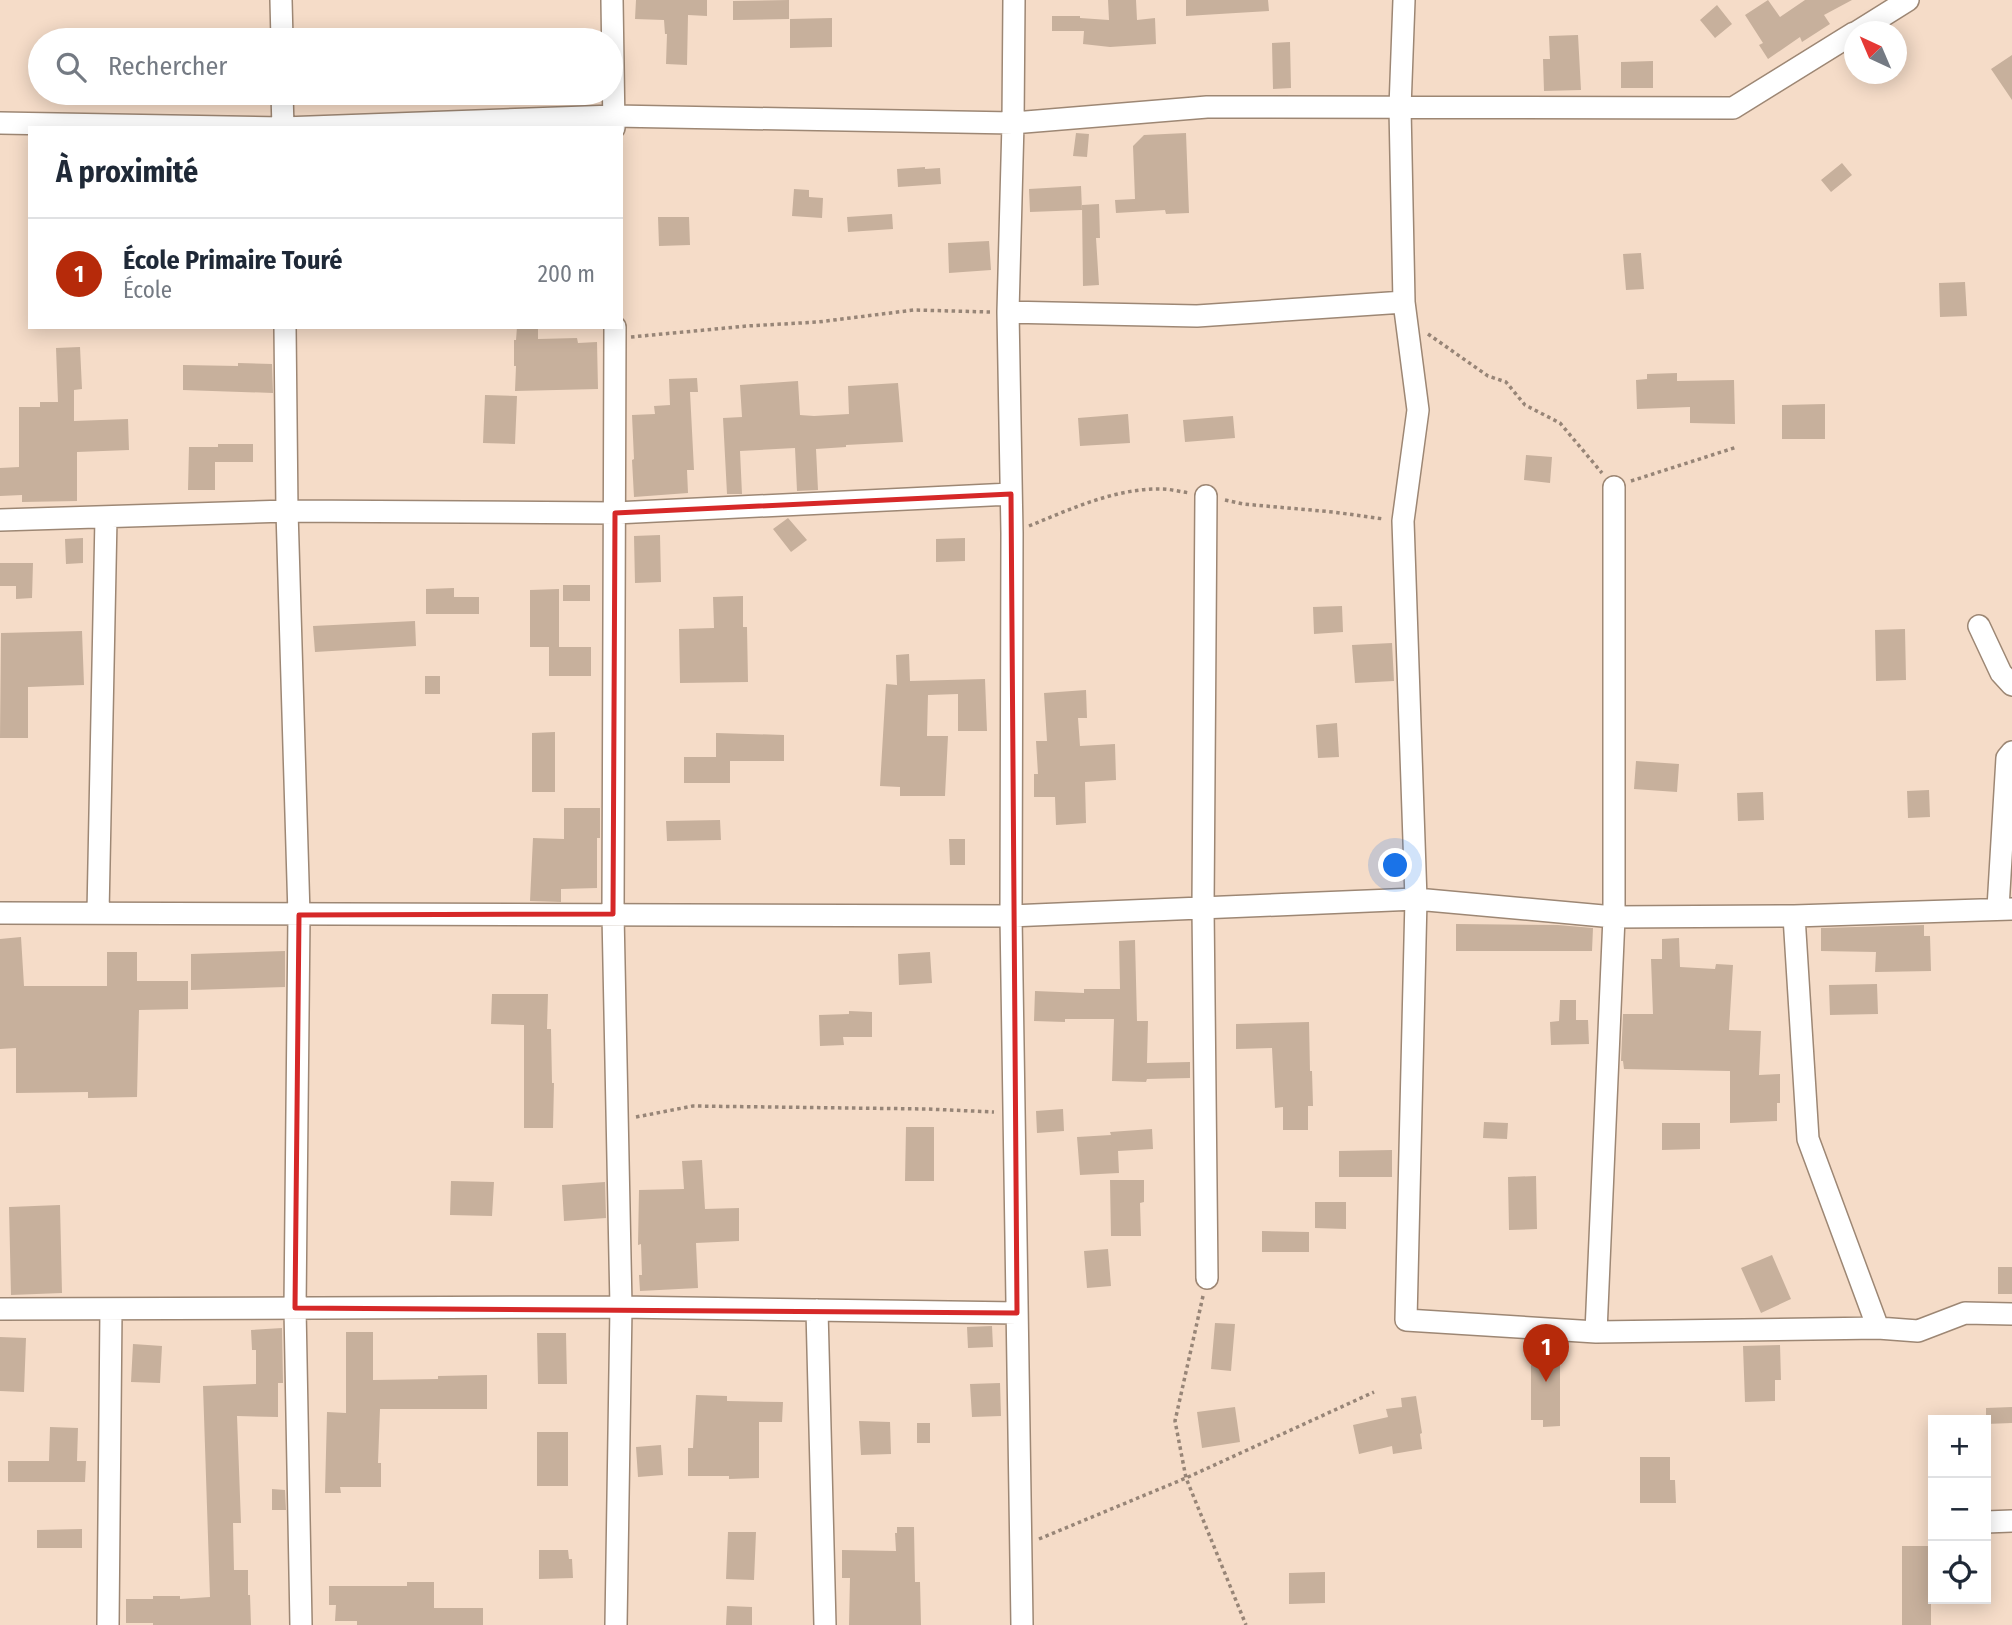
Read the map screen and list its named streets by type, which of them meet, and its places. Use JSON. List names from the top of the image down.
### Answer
{
  "north": "top left",
  "page": {
    "search": "Rechercher",
    "heading": "À proximité",
    "list": [
      {
        "mark": "1",
        "name": "École Primaire Touré",
        "note": "École",
        "value": "200 m"
      }
    ],
    "pins": "1",
    "map_buttons": ["+", "−"]
  }
}
